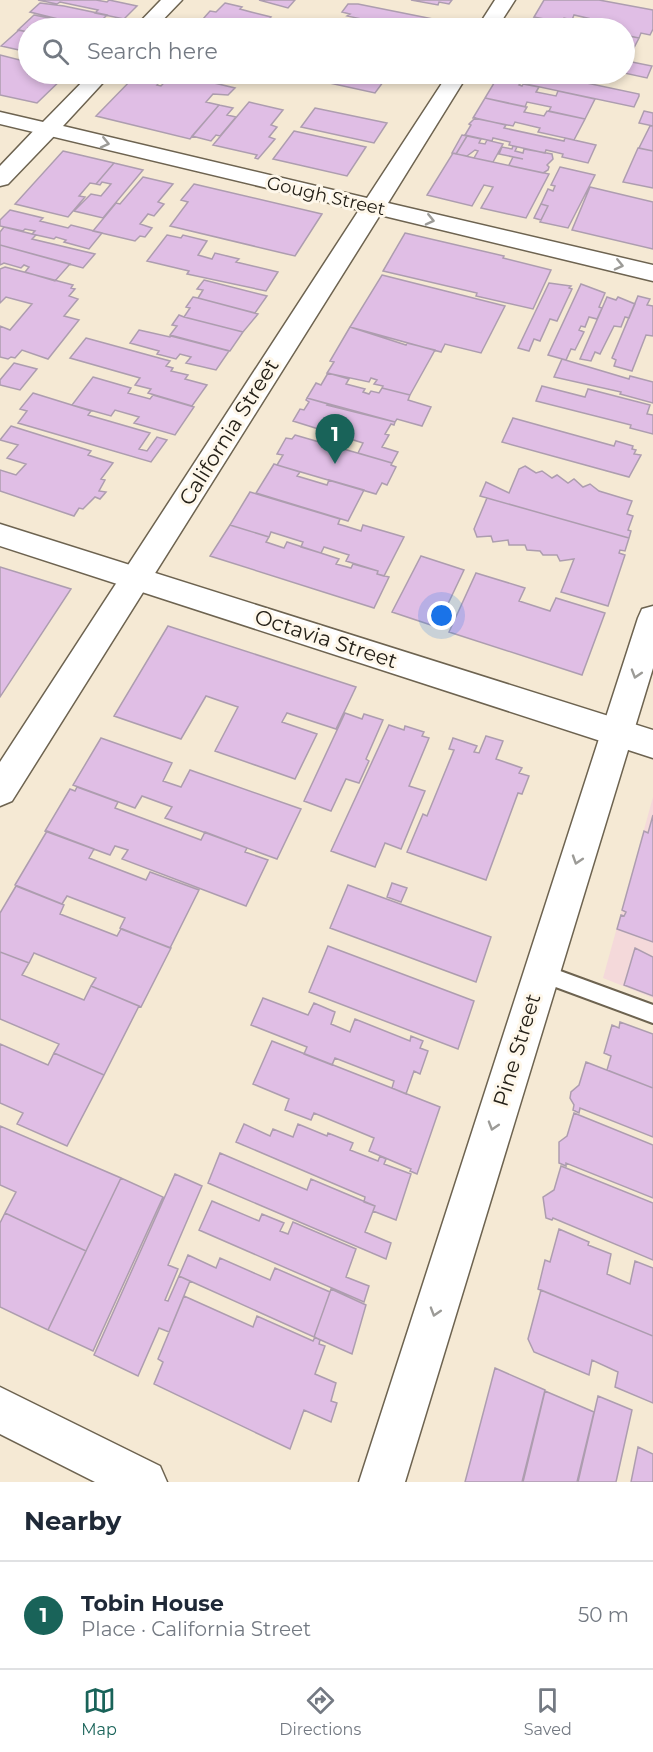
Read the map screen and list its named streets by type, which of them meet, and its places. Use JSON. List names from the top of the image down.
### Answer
{
  "streets": {
    "street": [
      "Gough Street",
      "California Street",
      "Octavia Street",
      "Pine Street"
    ]
  },
  "crossings": [
    ["Gough Street", "California Street"],
    ["California Street", "Octavia Street"],
    ["Octavia Street", "Pine Street"]
  ],
  "one_way": ["Gough Street", "Pine Street"],
  "page": {
    "search": "Search here",
    "pins": "1",
    "heading": "Nearby",
    "list": [
      {
        "mark": "1",
        "name": "Tobin House",
        "note": "Place · California Street",
        "value": "50 m"
      }
    ],
    "nav": ["Map", "Directions", "Saved"]
  }
}
